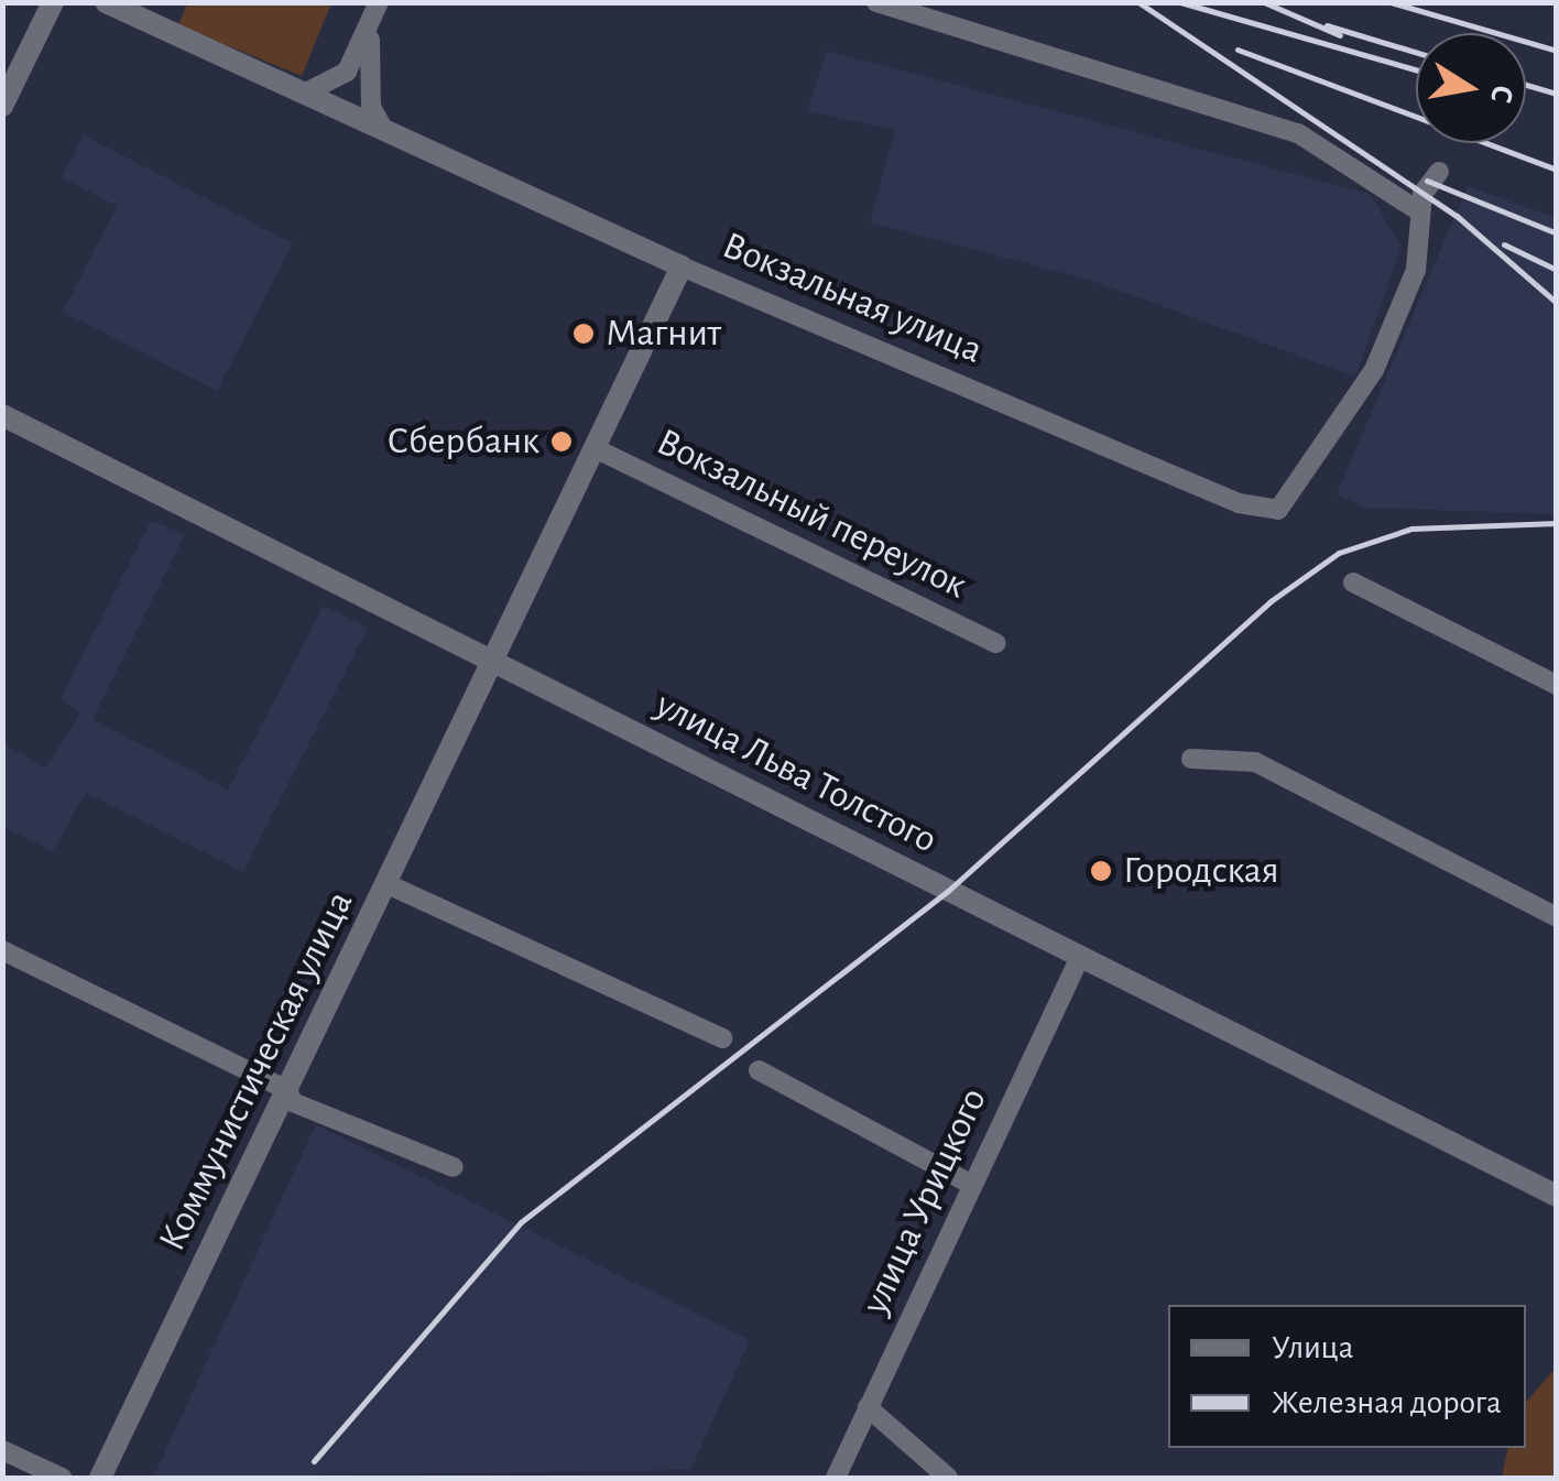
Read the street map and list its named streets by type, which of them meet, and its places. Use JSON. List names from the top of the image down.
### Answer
{
  "streets": {
    "street": [
      "Вокзальная улица",
      "Вокзальный переулок",
      "улица Льва Толстого",
      "Коммунистическая улица",
      "улица Урицкого"
    ]
  },
  "crossings": [
    ["Вокзальный переулок", "Коммунистическая улица"],
    ["улица Льва Толстого", "Коммунистическая улица"],
    ["улица Льва Толстого", "улица Урицкого"]
  ],
  "places": ["Магнит", "Сбербанк", "Городская"],
  "legend": ["Улица", "Железная дорога"],
  "north": "right"
}
